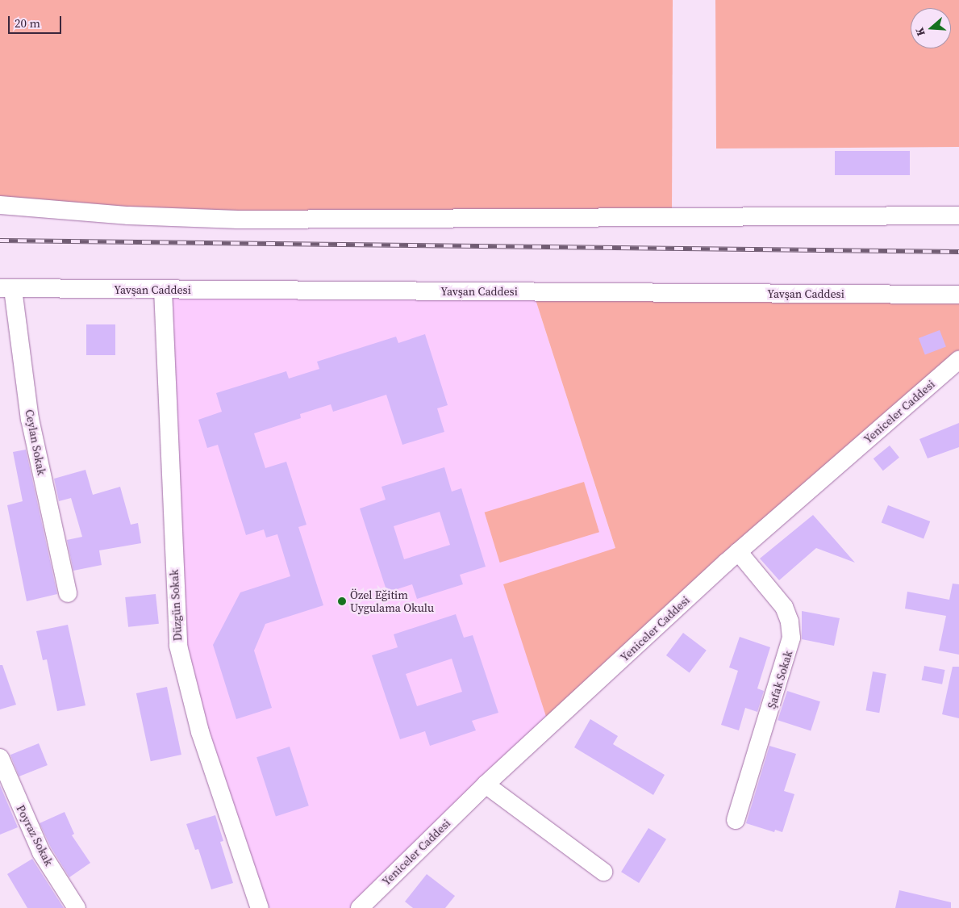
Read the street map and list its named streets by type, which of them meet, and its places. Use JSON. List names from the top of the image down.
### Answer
{
  "streets": {
    "street": [
      "Yavşan Caddesi",
      "Yeniceler Caddesi",
      "Ceylan Sokak",
      "Düzgün Sokak",
      "Şafak Sokak",
      "Poyraz Sokak"
    ]
  },
  "crossings": [
    ["Yavşan Caddesi", "Ceylan Sokak"],
    ["Yavşan Caddesi", "Düzgün Sokak"],
    ["Yeniceler Caddesi", "Şafak Sokak"]
  ],
  "places": ["Özel Eğitim Uygulama Okulu"],
  "scale_bar": "20 m",
  "north": "left"
}
